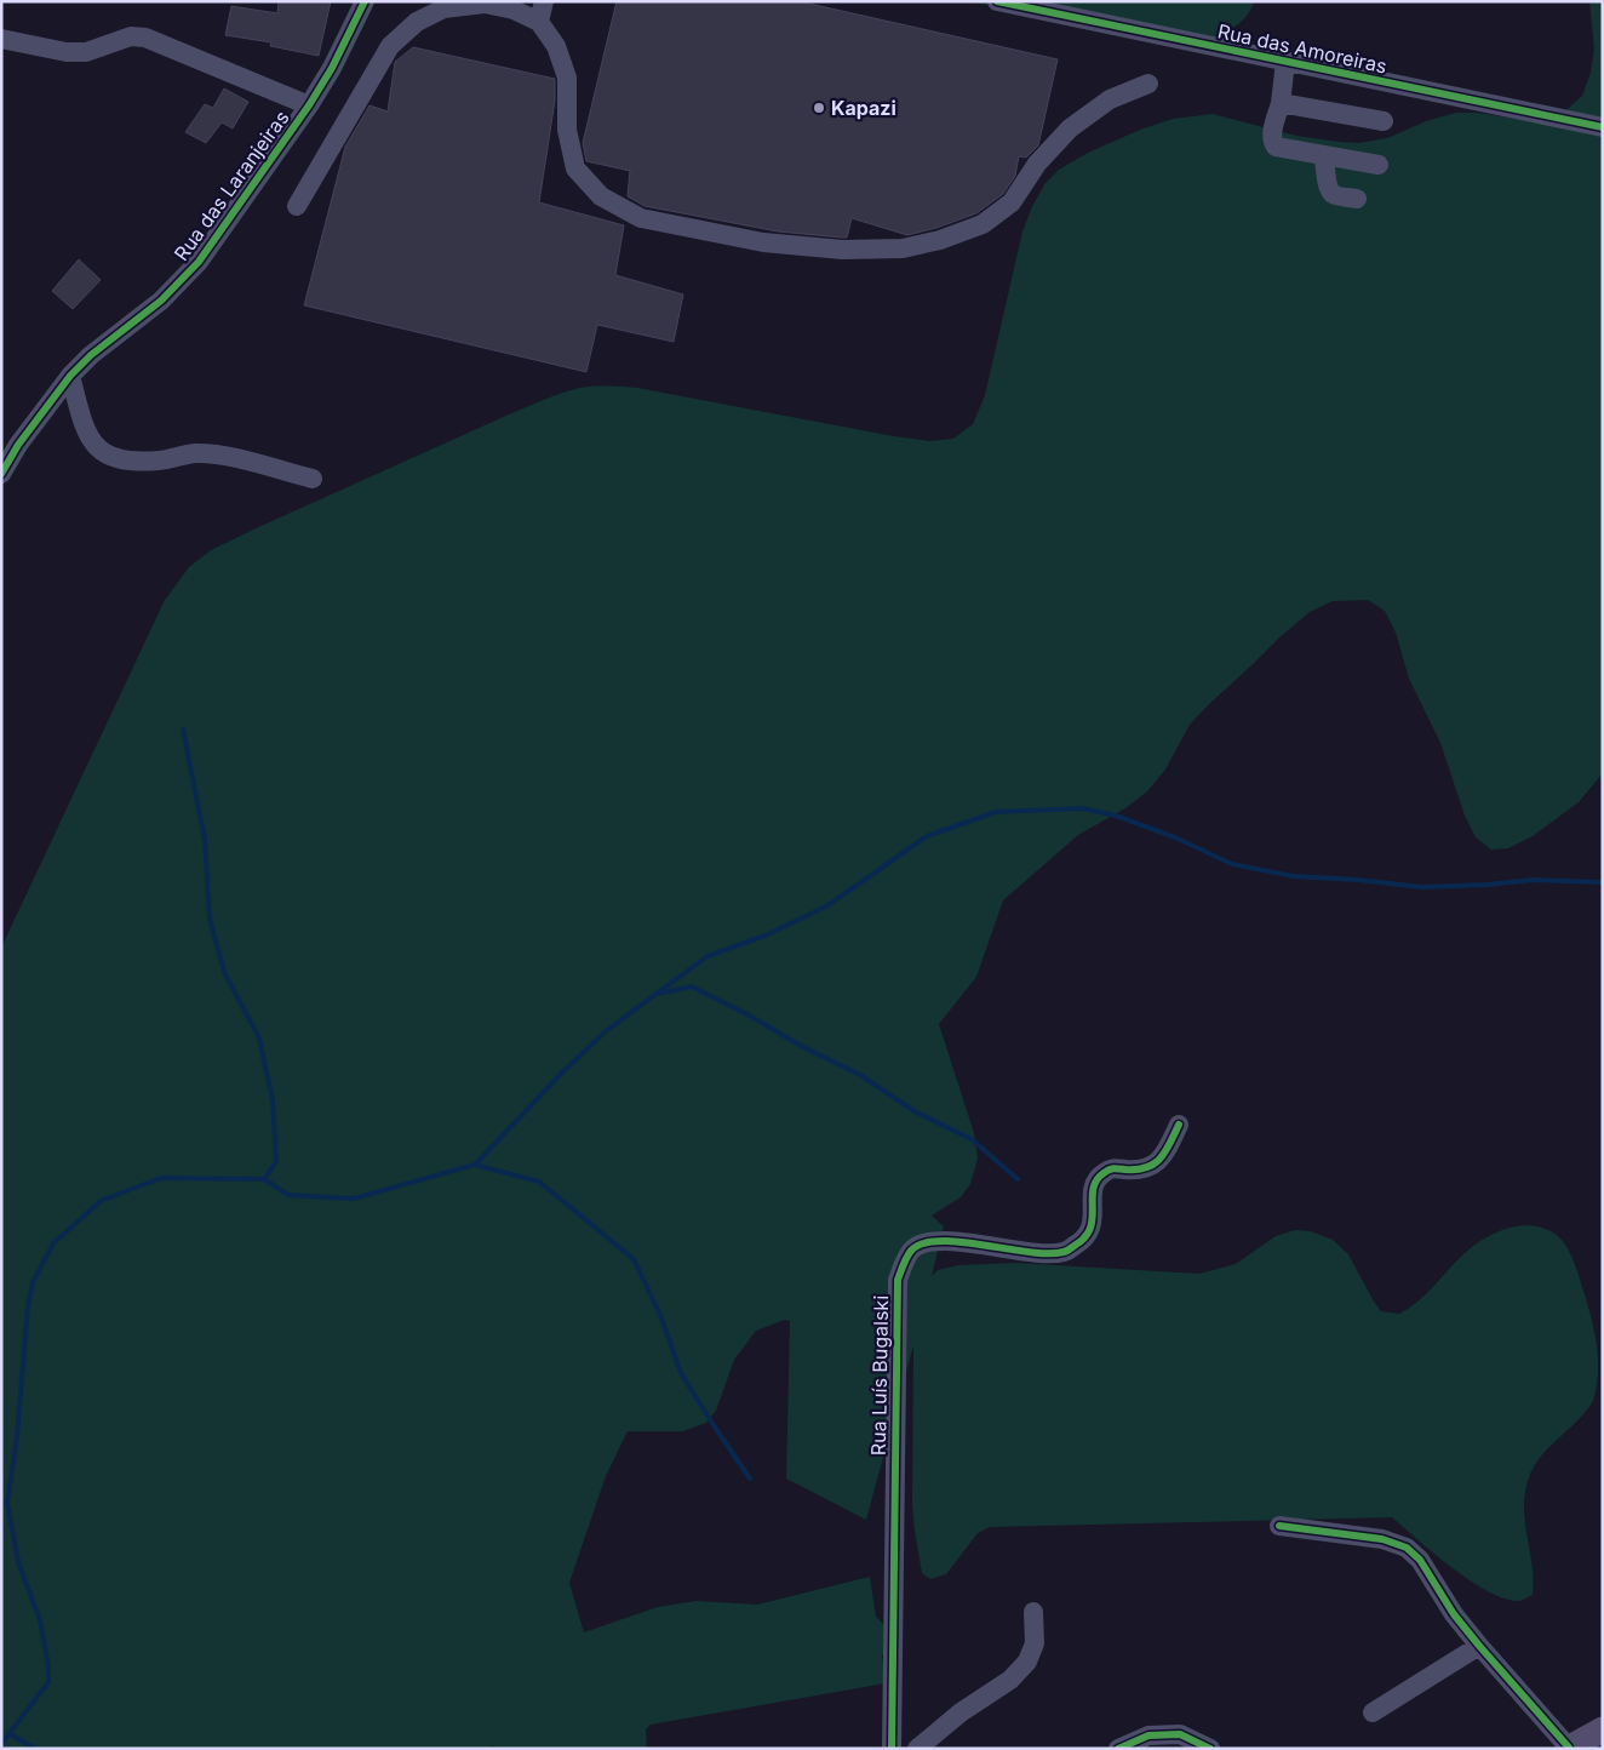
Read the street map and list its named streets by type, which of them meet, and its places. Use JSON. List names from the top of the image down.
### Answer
{
  "streets": {
    "street": ["Rua das Amoreiras", "Rua das Laranjeiras", "Rua Luís Bugalski"]
  },
  "places": ["Kapazi"]
}
